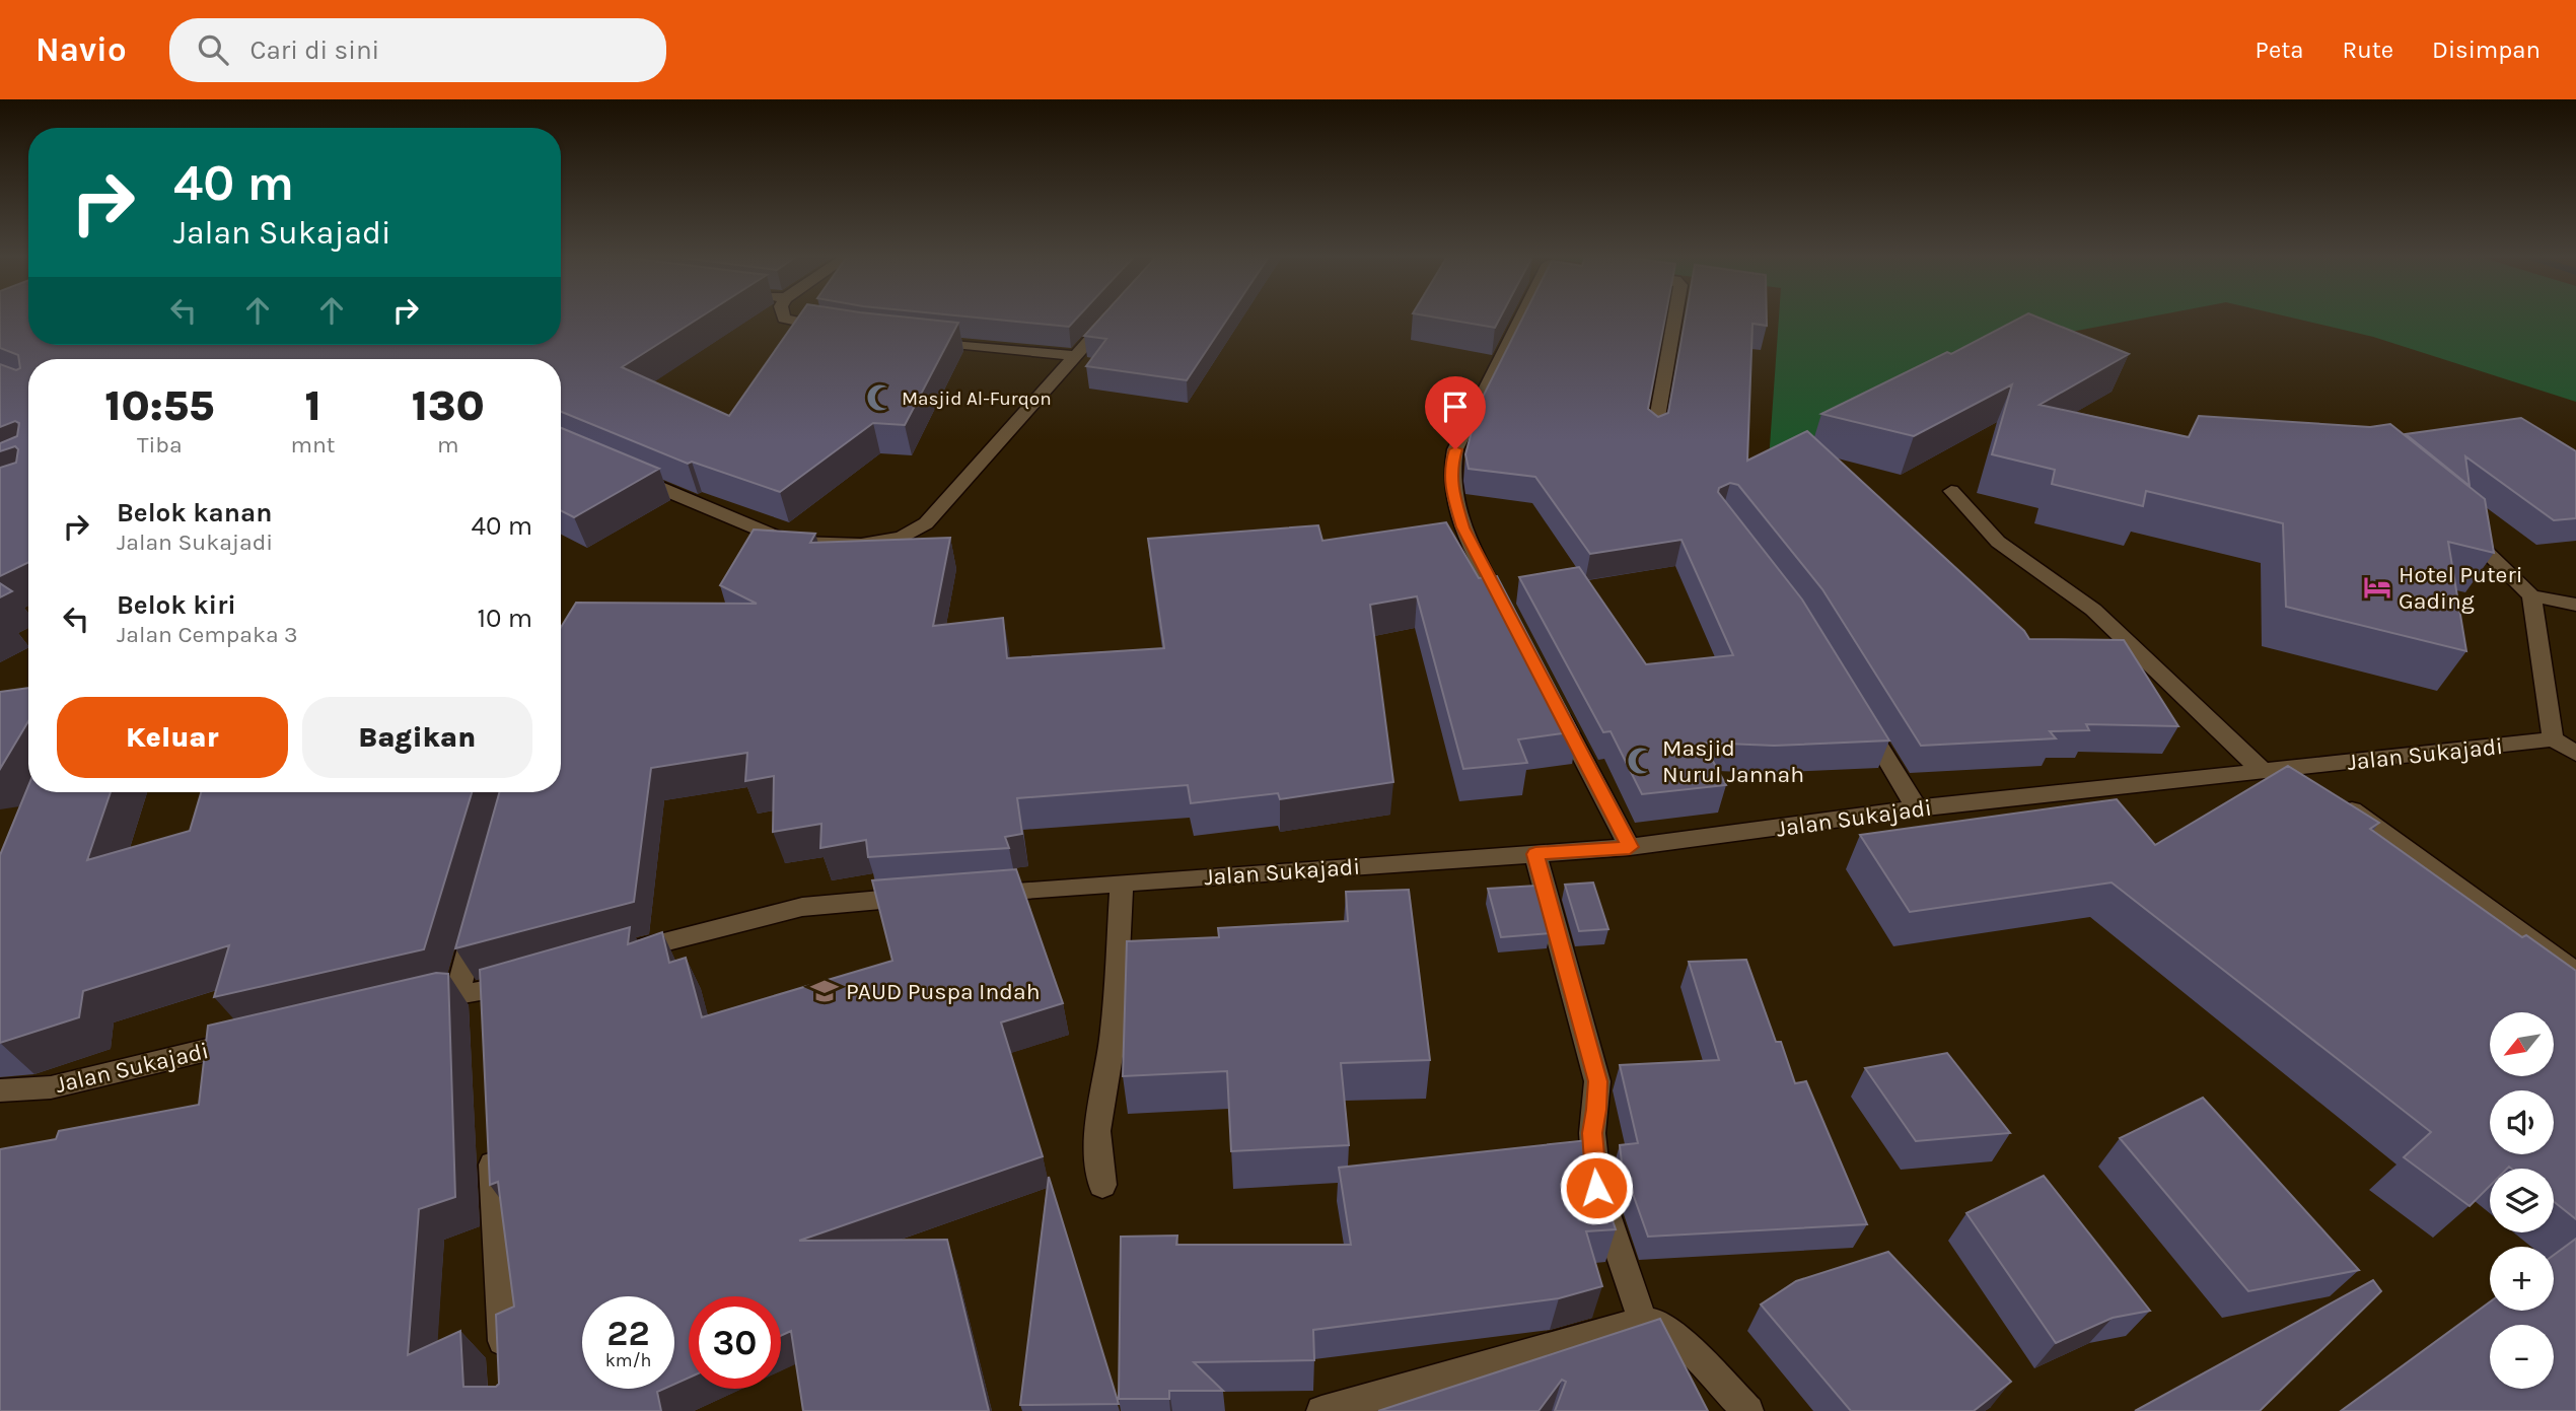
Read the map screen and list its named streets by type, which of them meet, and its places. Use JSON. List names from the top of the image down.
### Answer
{
  "streets": {
    "street": ["Jalan Sukajadi"]
  },
  "places": {
    "mosque": ["Masjid Al-Furqon", "Masjid Nurul Jannah"],
    "hotel": ["Hotel Puteri Gading"],
    "school or university": ["PAUD Puspa Indah"]
  },
  "north": "bottom left",
  "page": {
    "header": "Navio",
    "search": "Cari di sini",
    "nav": ["Peta", "Rute", "Disimpan"],
    "turn": ["40 m", "Jalan Sukajadi"],
    "eta": [
      "10:55",
      "Tiba",
      "1",
      "mnt",
      "130",
      "m"
    ],
    "list": [
      {
        "name": "Belok kanan",
        "note": "Jalan Sukajadi",
        "value": "40 m"
      },
      {
        "name": "Belok kiri",
        "note": "Jalan Cempaka 3",
        "value": "10 m"
      }
    ],
    "buttons": ["Keluar", "Bagikan"],
    "map_buttons": ["+", "−"],
    "speed": "22 km/h",
    "limit": "30"
  }
}
